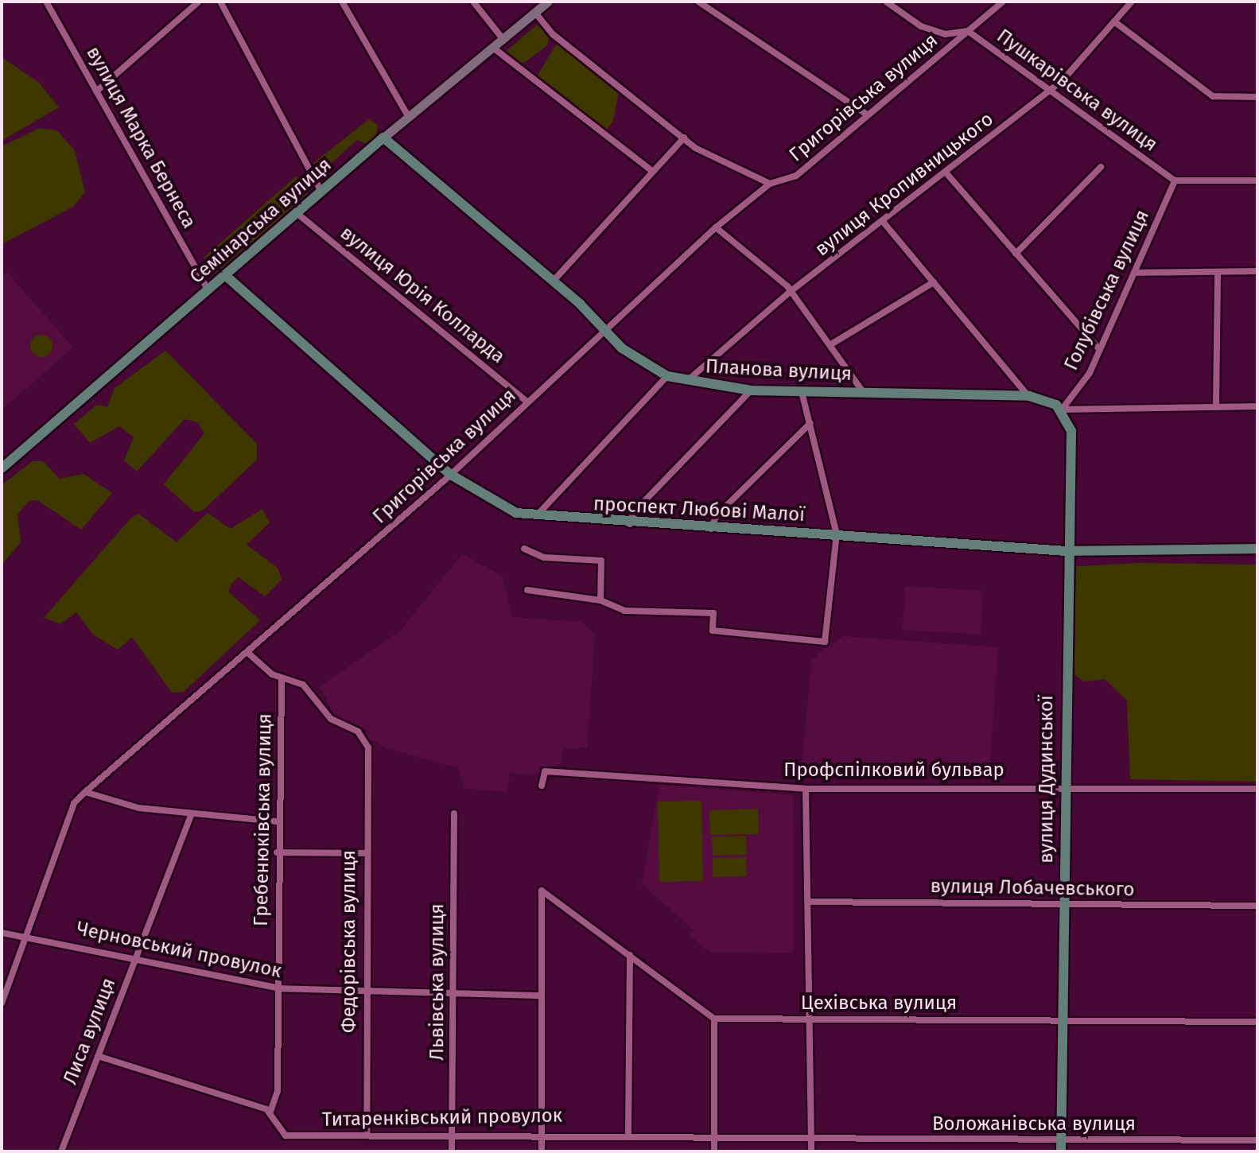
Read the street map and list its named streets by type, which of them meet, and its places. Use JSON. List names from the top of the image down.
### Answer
{
  "streets": {
    "main road": [
      "Семінарська вулиця",
      "Планова вулиця",
      "проспект Любові Малої",
      "вулиця Дудинської"
    ],
    "street": [
      "Пушкарівська вулиця",
      "Григорівська вулиця",
      "вулиця Марка Бернеса",
      "вулиця Кропивницького",
      "Голубівська вулиця",
      "вулиця Юрія Колларда",
      "Профспілковий бульвар",
      "Гребенюківська вулиця",
      "вулиця Лобачевського",
      "Федорівська вулиця",
      "Черновський провулок",
      "Львівська вулиця",
      "Цехівська вулиця",
      "Лиса вулиця",
      "Титаренківський провулок",
      "Воложанівська вулиця"
    ]
  },
  "crossings": [
    ["Пушкарівська вулиця", "Григорівська вулиця"],
    ["Пушкарівська вулиця", "вулиця Кропивницького"],
    ["Пушкарівська вулиця", "Голубівська вулиця"],
    ["Григорівська вулиця", "вулиця Юрія Колларда"],
    ["Григорівська вулиця", "Планова вулиця"],
    ["Григорівська вулиця", "проспект Любові Малої"],
    ["Григорівська вулиця", "Черновський провулок"],
    ["вулиця Марка Бернеса", "Семінарська вулиця"],
    ["вулиця Кропивницького", "Планова вулиця"],
    ["Семінарська вулиця", "вулиця Юрія Колларда"],
    ["Семінарська вулиця", "Планова вулиця"],
    ["Семінарська вулиця", "проспект Любові Малої"],
    ["Голубівська вулиця", "Планова вулиця"],
    ["Голубівська вулиця", "вулиця Дудинської"],
    ["Планова вулиця", "вулиця Дудинської"],
    ["проспект Любові Малої", "вулиця Дудинської"],
    ["Профспілковий бульвар", "вулиця Дудинської"],
    ["вулиця Дудинської", "вулиця Лобачевського"],
    ["вулиця Дудинської", "Цехівська вулиця"],
    ["вулиця Дудинської", "Воложанівська вулиця"],
    ["Гребенюківська вулиця", "Федорівська вулиця"],
    ["Гребенюківська вулиця", "Черновський провулок"],
    ["Гребенюківська вулиця", "Титаренківський провулок"],
    ["Федорівська вулиця", "Черновський провулок"],
    ["Федорівська вулиця", "Титаренківський провулок"],
    ["Черновський провулок", "Львівська вулиця"],
    ["Черновський провулок", "Лиса вулиця"],
    ["Львівська вулиця", "Титаренківський провулок"],
    ["Титаренківський провулок", "Воложанівська вулиця"]
  ]
}
